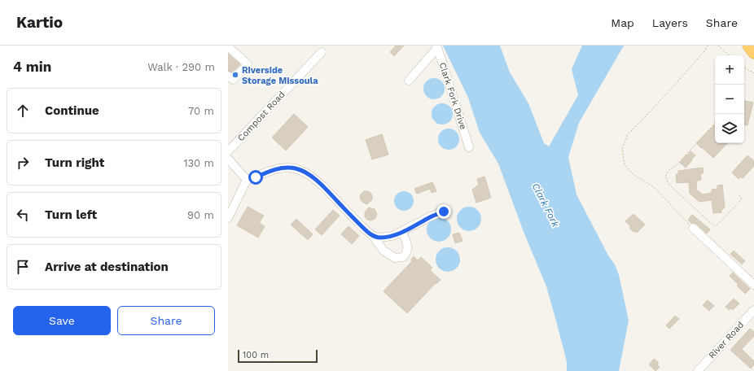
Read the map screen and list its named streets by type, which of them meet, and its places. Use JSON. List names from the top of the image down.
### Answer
{
  "streets": {
    "street": ["Clark Fork Drive", "Compost Road", "River Road"]
  },
  "water": ["Clark Fork"],
  "places": ["Riverside Storage Missoula"],
  "scale_bar": "100 m",
  "page": {
    "header": "Kartio",
    "nav": ["Map", "Layers", "Share"],
    "heading": ["4 min", "Walk · 290 m"],
    "map_buttons": ["+", "−"],
    "list": [
      ["Continue", "70 m"],
      ["Turn right", "130 m"],
      ["Turn left", "90 m"],
      "Arrive at destination"
    ],
    "buttons": ["Save", "Share"],
    "scale": "100 m"
  }
}
